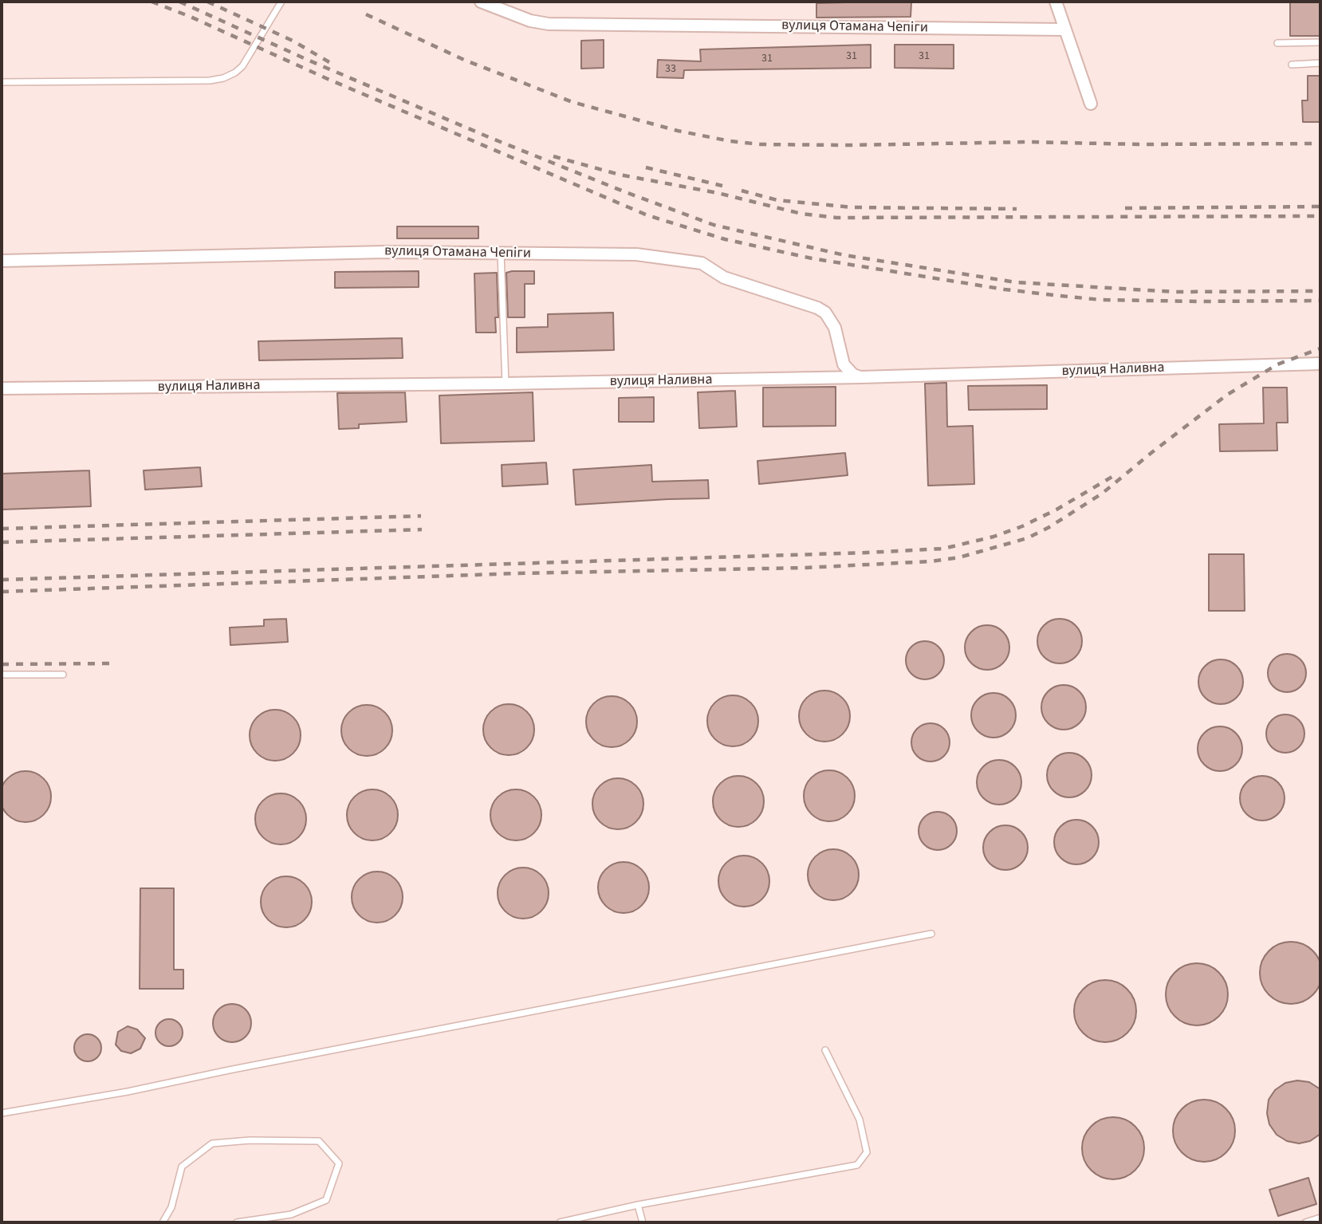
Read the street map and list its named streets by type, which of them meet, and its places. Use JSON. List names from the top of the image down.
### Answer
{
  "streets": {
    "street": ["вулиця Отамана Чепіги", "вулиця Наливна"]
  },
  "crossings": [
    ["вулиця Отамана Чепіги", "вулиця Наливна"]
  ],
  "house_numbers": [
    "31",
    "31",
    "31",
    "33"
  ]
}
